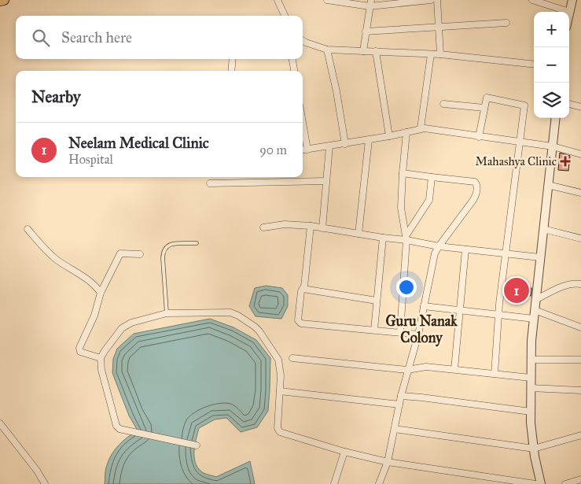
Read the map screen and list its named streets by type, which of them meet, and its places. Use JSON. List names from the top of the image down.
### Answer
{
  "districts": ["Guru Nanak Colony"],
  "places": {
    "health": ["Mahashya Clinic"]
  },
  "page": {
    "map_buttons": ["+", "−"],
    "search": "Search here",
    "heading": "Nearby",
    "list": [
      {
        "mark": "1",
        "name": "Neelam Medical Clinic",
        "note": "Hospital",
        "value": "90 m"
      }
    ],
    "pins": "1"
  }
}
